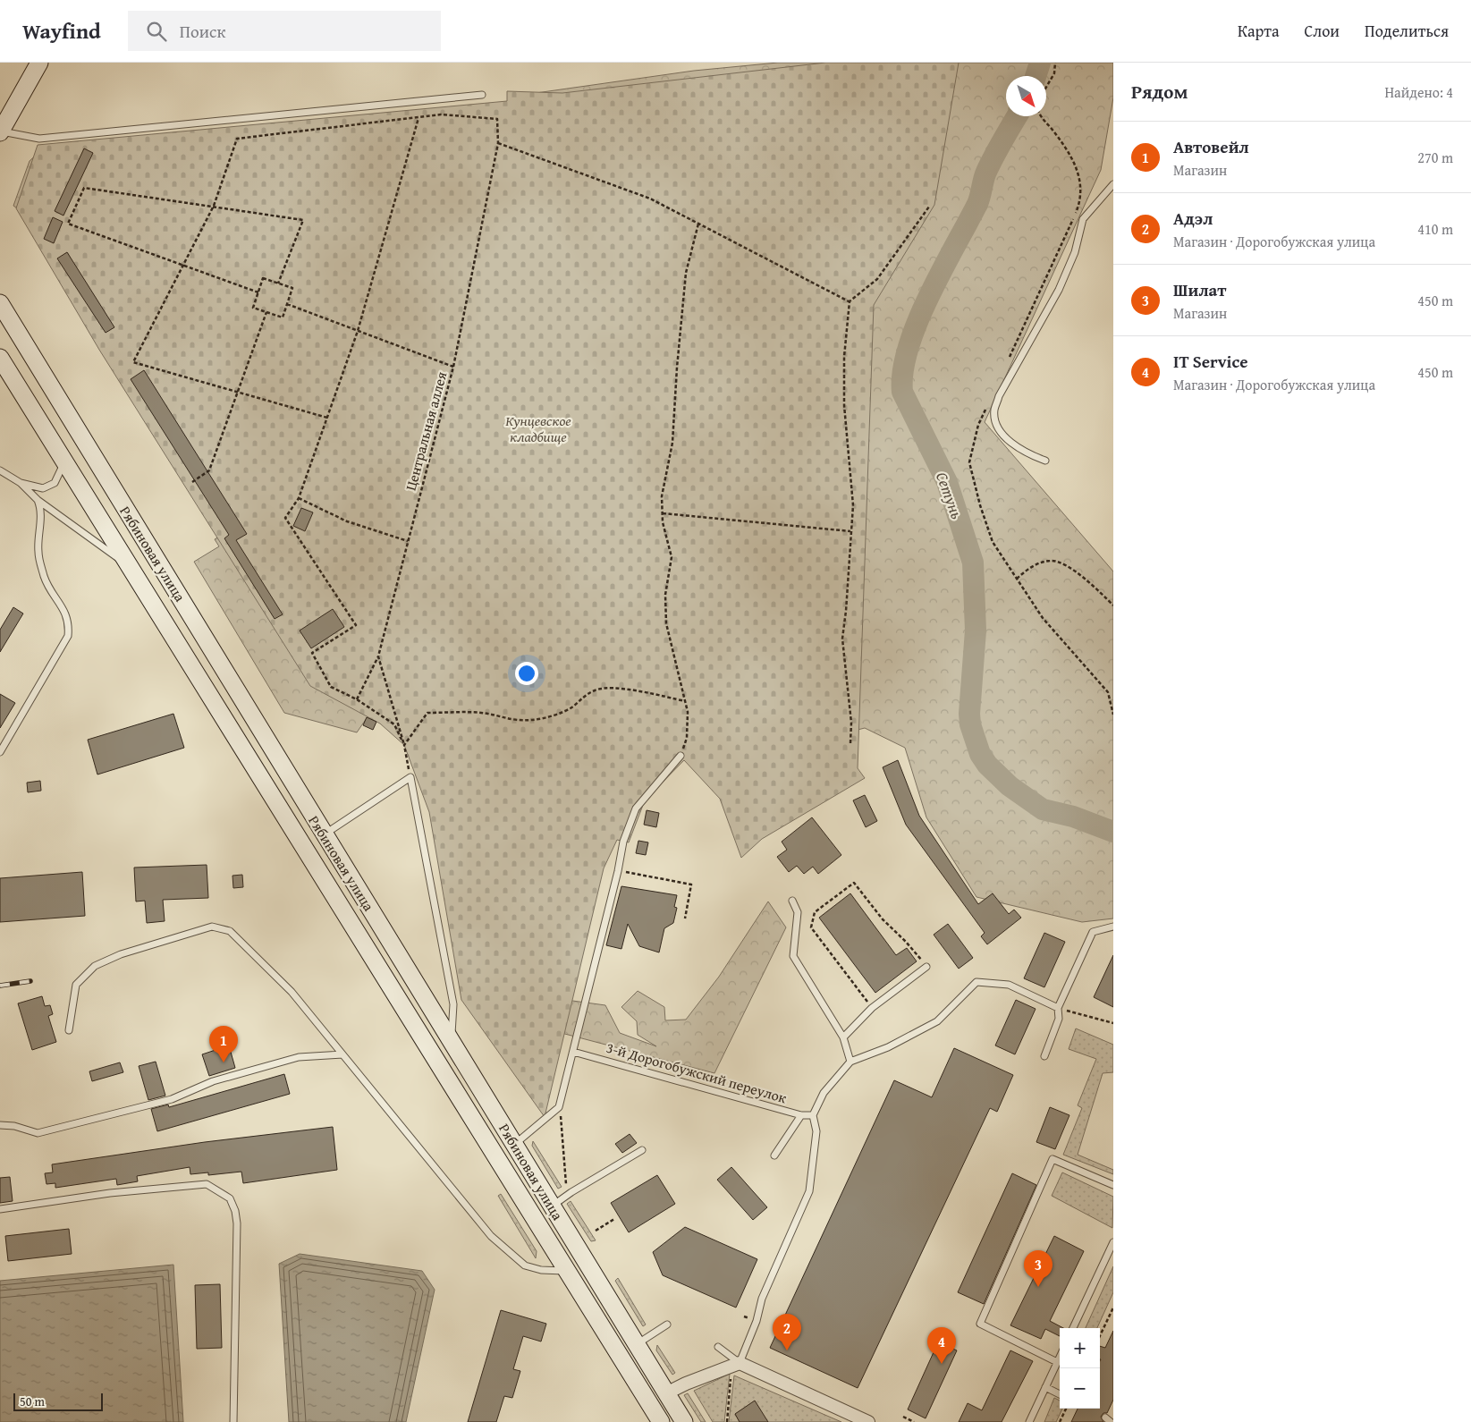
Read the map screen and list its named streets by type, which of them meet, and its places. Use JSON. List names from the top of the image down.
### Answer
{
  "streets": {
    "main road": ["Рябиновая улица"],
    "lane": ["3-й Дорогобужский переулок"],
    "path": ["Центральная аллея"]
  },
  "water": ["Сетунь"],
  "parks": ["Кунцевское кладбище"],
  "scale_bar": "50 m",
  "north": "bottom right",
  "page": {
    "header": "Wayfind",
    "search": "Поиск",
    "nav": ["Карта", "Слои", "Поделиться"],
    "heading": ["Рядом", "Найдено: 4"],
    "list": [
      {
        "mark": "1",
        "name": "Автовейл",
        "note": "Магазин",
        "value": "270 m"
      },
      {
        "mark": "2",
        "name": "Адэл",
        "note": "Магазин · Дорогобужская улица",
        "value": "410 m"
      },
      {
        "mark": "3",
        "name": "Шилат",
        "note": "Магазин",
        "value": "450 m"
      },
      {
        "mark": "4",
        "name": "IT Service",
        "note": "Магазин · Дорогобужская улица",
        "value": "450 m"
      }
    ],
    "pins": [
      "1",
      "3",
      "2",
      "4"
    ],
    "map_buttons": ["+", "−"],
    "scale": "50 m"
  }
}
